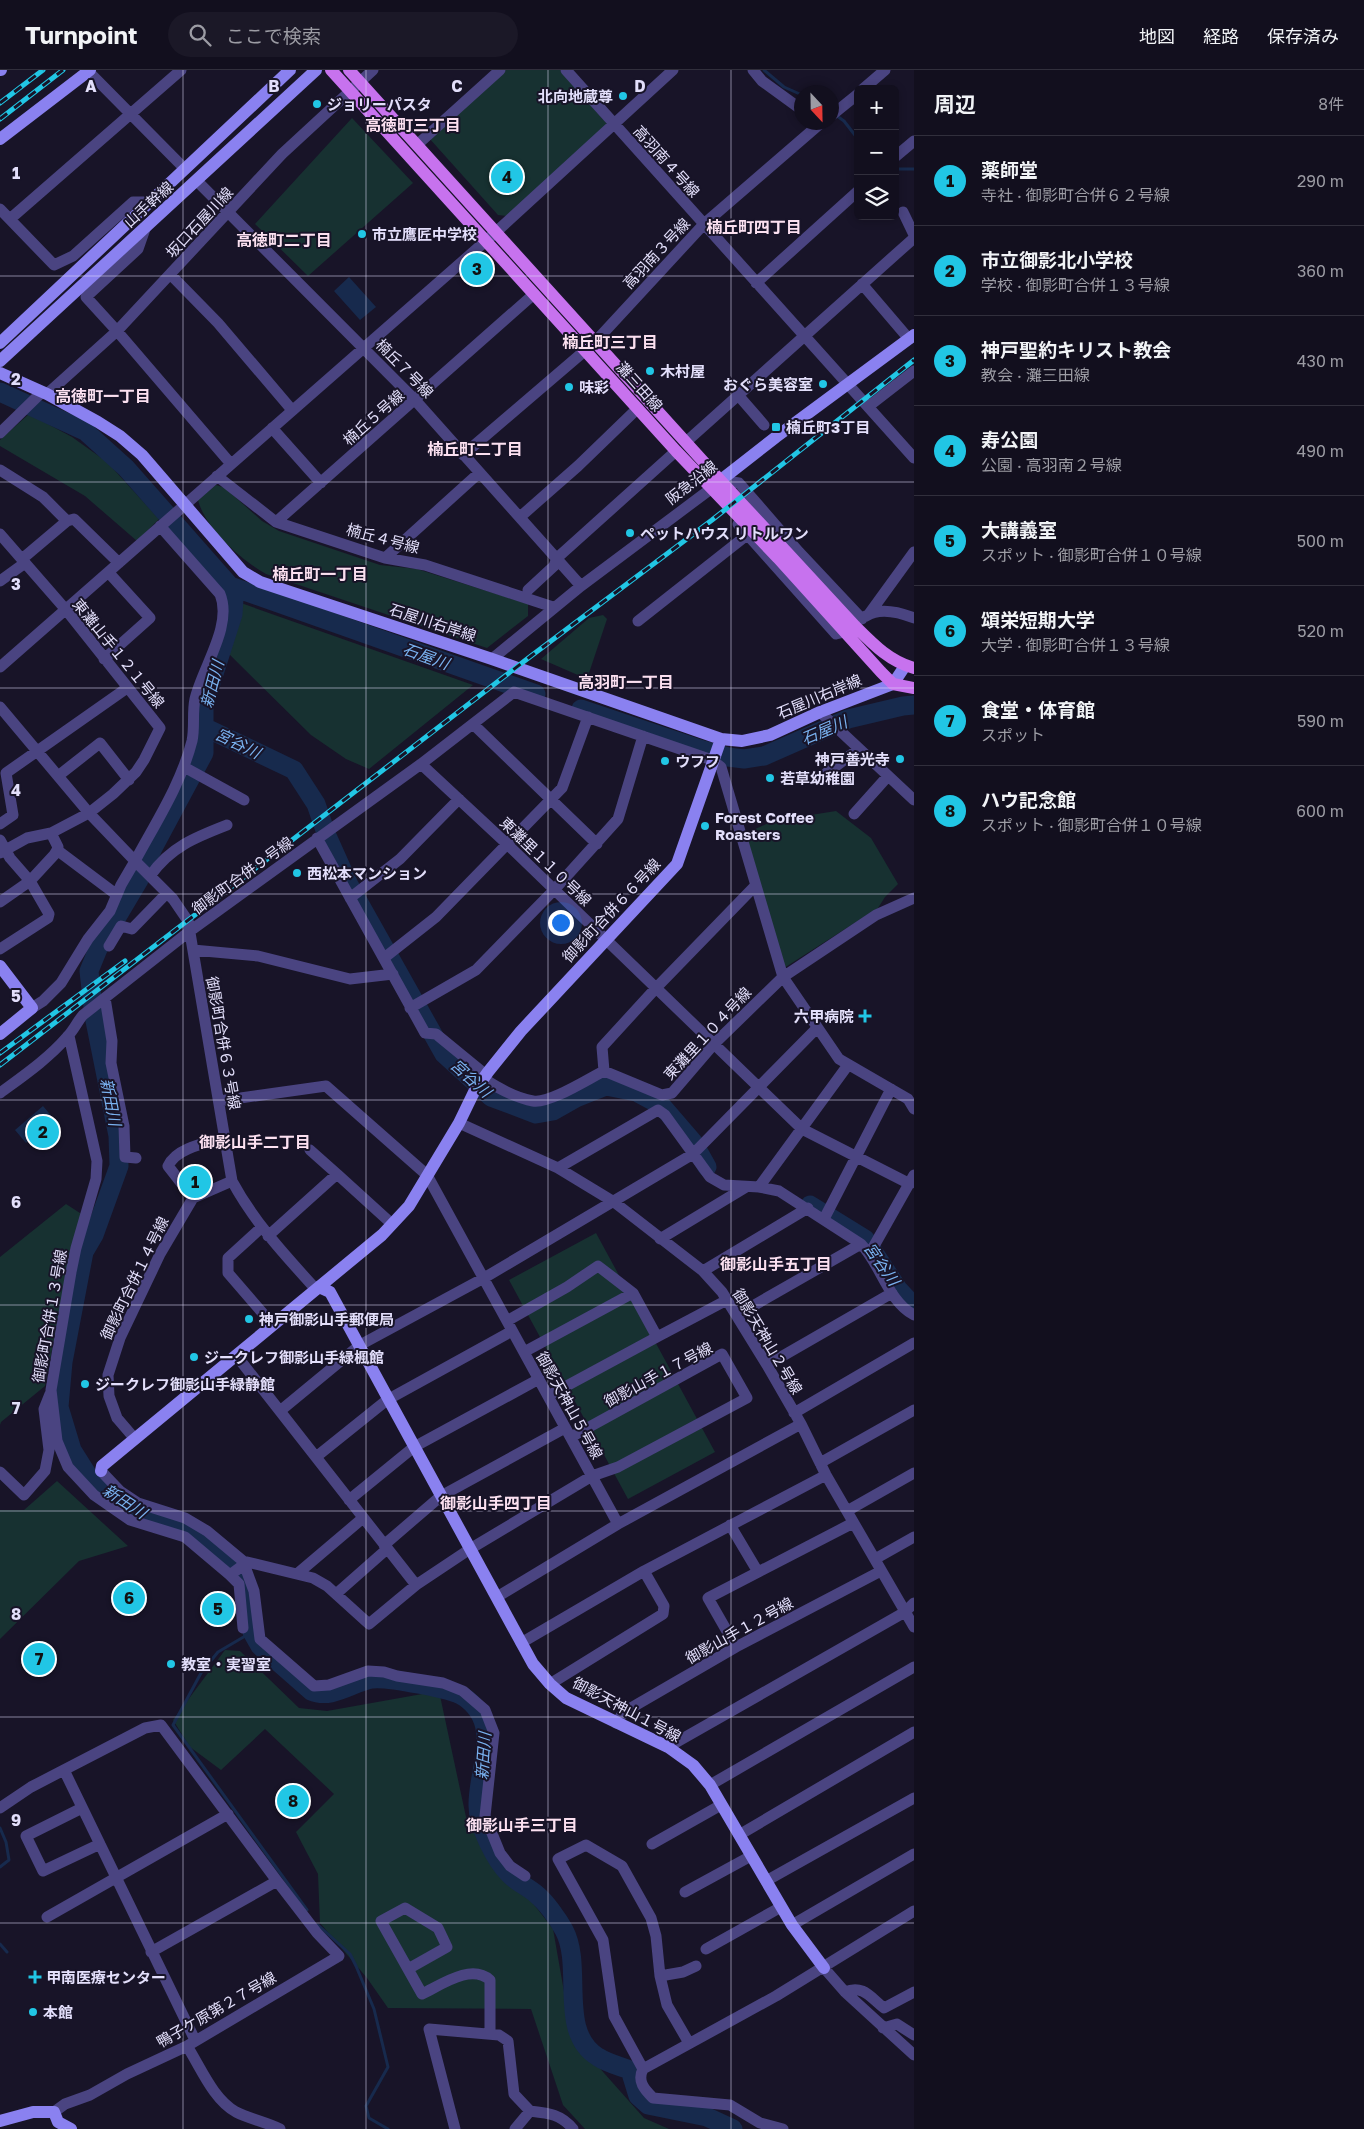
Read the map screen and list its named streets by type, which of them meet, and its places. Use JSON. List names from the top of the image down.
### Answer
{
  "streets": {
    "main road": ["灘三田線"],
    "street": [
      "高羽南４号線",
      "山手幹線",
      "坂口石屋川線",
      "高羽南３号線",
      "楠丘７号線",
      "楠丘５号線",
      "阪急沿線",
      "楠丘４号線",
      "石屋川右岸線",
      "東灘山手１２１号線",
      "東灘里１１０号線",
      "御影町合併９号線",
      "御影町合併６６号線",
      "東灘里１０４号線",
      "御影町合併６３号線",
      "御影町合併１４号線",
      "御影町合併１３号線",
      "御影天神山２号線",
      "御影山手１７号線",
      "御影天神山５号線",
      "御影山手１２号線",
      "御影天神山１号線",
      "鴨子ケ原第２７号線"
    ]
  },
  "crossings": [
    ["高羽南４号線", "高羽南３号線"],
    ["高羽南４号線", "阪急沿線"],
    ["山手幹線", "楠丘７号線"],
    ["坂口石屋川線", "楠丘７号線"],
    ["坂口石屋川線", "灘三田線"],
    ["坂口石屋川線", "石屋川右岸線"],
    ["高羽南３号線", "楠丘７号線"],
    ["高羽南３号線", "灘三田線"],
    ["楠丘７号線", "楠丘５号線"],
    ["楠丘７号線", "阪急沿線"],
    ["灘三田線", "楠丘５号線"],
    ["灘三田線", "阪急沿線"],
    ["灘三田線", "石屋川右岸線"],
    ["楠丘５号線", "楠丘４号線"],
    ["阪急沿線", "楠丘４号線"],
    ["阪急沿線", "石屋川右岸線"],
    ["石屋川右岸線", "御影町合併６６号線"],
    ["東灘里１１０号線", "御影町合併９号線"],
    ["東灘里１１０号線", "御影町合併６６号線"],
    ["東灘里１１０号線", "東灘里１０４号線"],
    ["御影町合併９号線", "御影町合併６３号線"],
    ["御影町合併９号線", "御影町合併１３号線"],
    ["御影町合併６６号線", "御影町合併６３号線"],
    ["御影町合併６６号線", "御影町合併１４号線"],
    ["御影町合併６６号線", "御影天神山２号線"],
    ["御影町合併６６号線", "御影天神山５号線"],
    ["御影町合併６６号線", "御影天神山１号線"],
    ["御影町合併６３号線", "御影天神山５号線"],
    ["御影町合併６３号線", "御影天神山１号線"],
    ["御影天神山２号線", "御影山手１２号線"],
    ["御影山手１７号線", "御影天神山５号線"],
    ["御影山手１２号線", "御影天神山１号線"]
  ],
  "districts": [
    "高徳町三丁目",
    "楠丘町四丁目",
    "高徳町二丁目",
    "楠丘町三丁目",
    "高徳町一丁目",
    "楠丘町二丁目",
    "楠丘町一丁目",
    "高羽町一丁目",
    "御影山手二丁目",
    "御影山手五丁目",
    "御影山手四丁目",
    "御影山手三丁目"
  ],
  "water": ["石屋川", "新田川", "宮谷川"],
  "places": {
    "other": [
      "北向地蔵尊",
      "ジョリーパスタ",
      "市立鷹匠中学校",
      "木村屋",
      "おぐら美容室",
      "味彩",
      "ペットハウス リトルワン",
      "神戸善光寺",
      "ウフフ",
      "若草幼稚園",
      "Forest Coffee Roasters",
      "西松本マンション",
      "神戸御影山手郵便局",
      "ジークレフ御影山手緑楓館",
      "ジークレフ御影山手緑静館",
      "教室・実習室",
      "本館"
    ],
    "transit": ["楠丘町3丁目"],
    "health": ["六甲病院", "甲南医療センター"]
  },
  "north": "bottom",
  "page": {
    "header": "Turnpoint",
    "search": "ここで検索",
    "nav": ["地図", "経路", "保存済み"],
    "heading": ["周辺", "8件"],
    "map_buttons": ["+", "−"],
    "list": [
      {
        "mark": "1",
        "name": "薬師堂",
        "note": "寺社 · 御影町合併６２号線",
        "value": "290 m"
      },
      {
        "mark": "2",
        "name": "市立御影北小学校",
        "note": "学校 · 御影町合併１３号線",
        "value": "360 m"
      },
      {
        "mark": "3",
        "name": "神戸聖約キリスト教会",
        "note": "教会 · 灘三田線",
        "value": "430 m"
      },
      {
        "mark": "4",
        "name": "寿公園",
        "note": "公園 · 高羽南２号線",
        "value": "490 m"
      },
      {
        "mark": "5",
        "name": "大講義室",
        "note": "スポット · 御影町合併１０号線",
        "value": "500 m"
      },
      {
        "mark": "6",
        "name": "頌栄短期大学",
        "note": "大学 · 御影町合併１３号線",
        "value": "520 m"
      },
      {
        "mark": "7",
        "name": "食堂・体育館",
        "note": "スポット",
        "value": "590 m"
      },
      {
        "mark": "8",
        "name": "ハウ記念館",
        "note": "スポット · 御影町合併１０号線",
        "value": "600 m"
      }
    ],
    "pins": [
      "4",
      "3",
      "2",
      "1",
      "6",
      "5",
      "7",
      "8"
    ]
  },
  "grid": {
    "columns": [
      "A",
      "B",
      "C",
      "D"
    ],
    "rows": [
      "1",
      "2",
      "3",
      "4",
      "5",
      "6",
      "7",
      "8",
      "9"
    ]
  }
}
